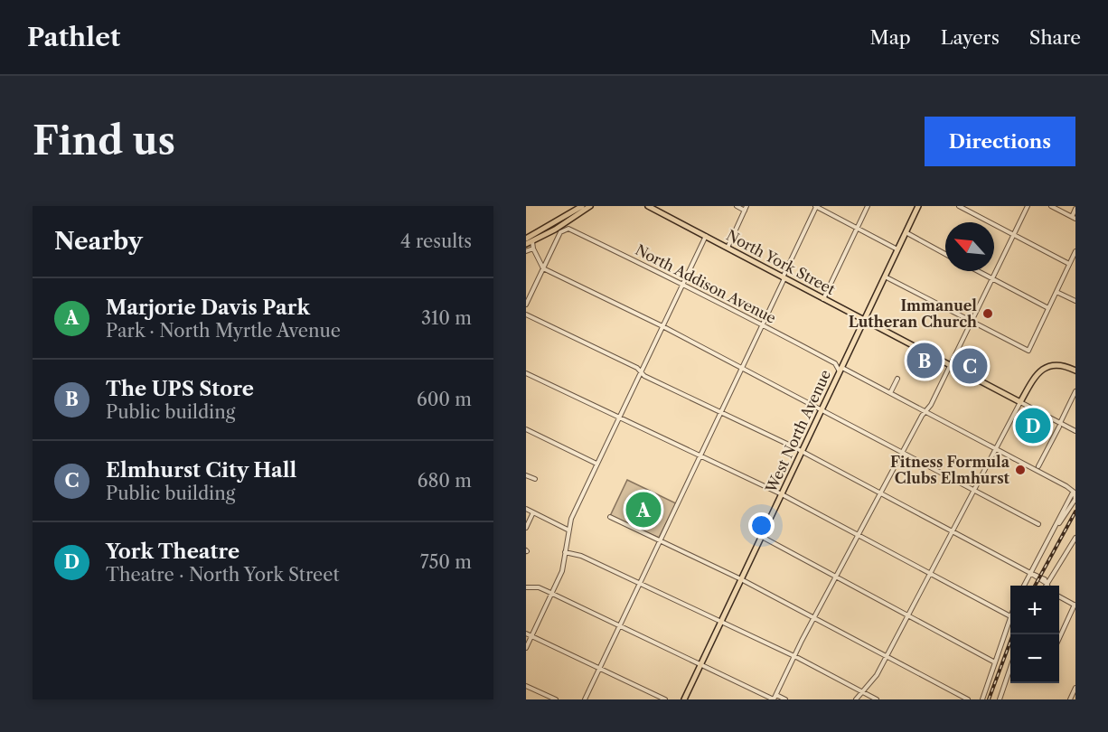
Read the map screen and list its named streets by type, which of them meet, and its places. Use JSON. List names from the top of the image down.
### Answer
{
  "streets": {
    "main road": ["North York Street", "West North Avenue"],
    "street": ["North Addison Avenue"]
  },
  "crossings": [
    ["North York Street", "West North Avenue"]
  ],
  "places": ["Immanuel Lutheran Church", "Fitness Formula Clubs Elmhurst"],
  "north": "top left",
  "page": {
    "header": "Pathlet",
    "nav": ["Map", "Layers", "Share"],
    "buttons": "Directions",
    "title": "Find us",
    "heading": ["Nearby", "4 results"],
    "list": [
      {
        "mark": "A",
        "name": "Marjorie Davis Park",
        "note": "Park · North Myrtle Avenue",
        "value": "310 m"
      },
      {
        "mark": "B",
        "name": "The UPS Store",
        "note": "Public building",
        "value": "600 m"
      },
      {
        "mark": "C",
        "name": "Elmhurst City Hall",
        "note": "Public building",
        "value": "680 m"
      },
      {
        "mark": "D",
        "name": "York Theatre",
        "note": "Theatre · North York Street",
        "value": "750 m"
      }
    ],
    "pins": [
      "B",
      "C",
      "D",
      "A"
    ],
    "map_buttons": ["+", "−"]
  }
}
